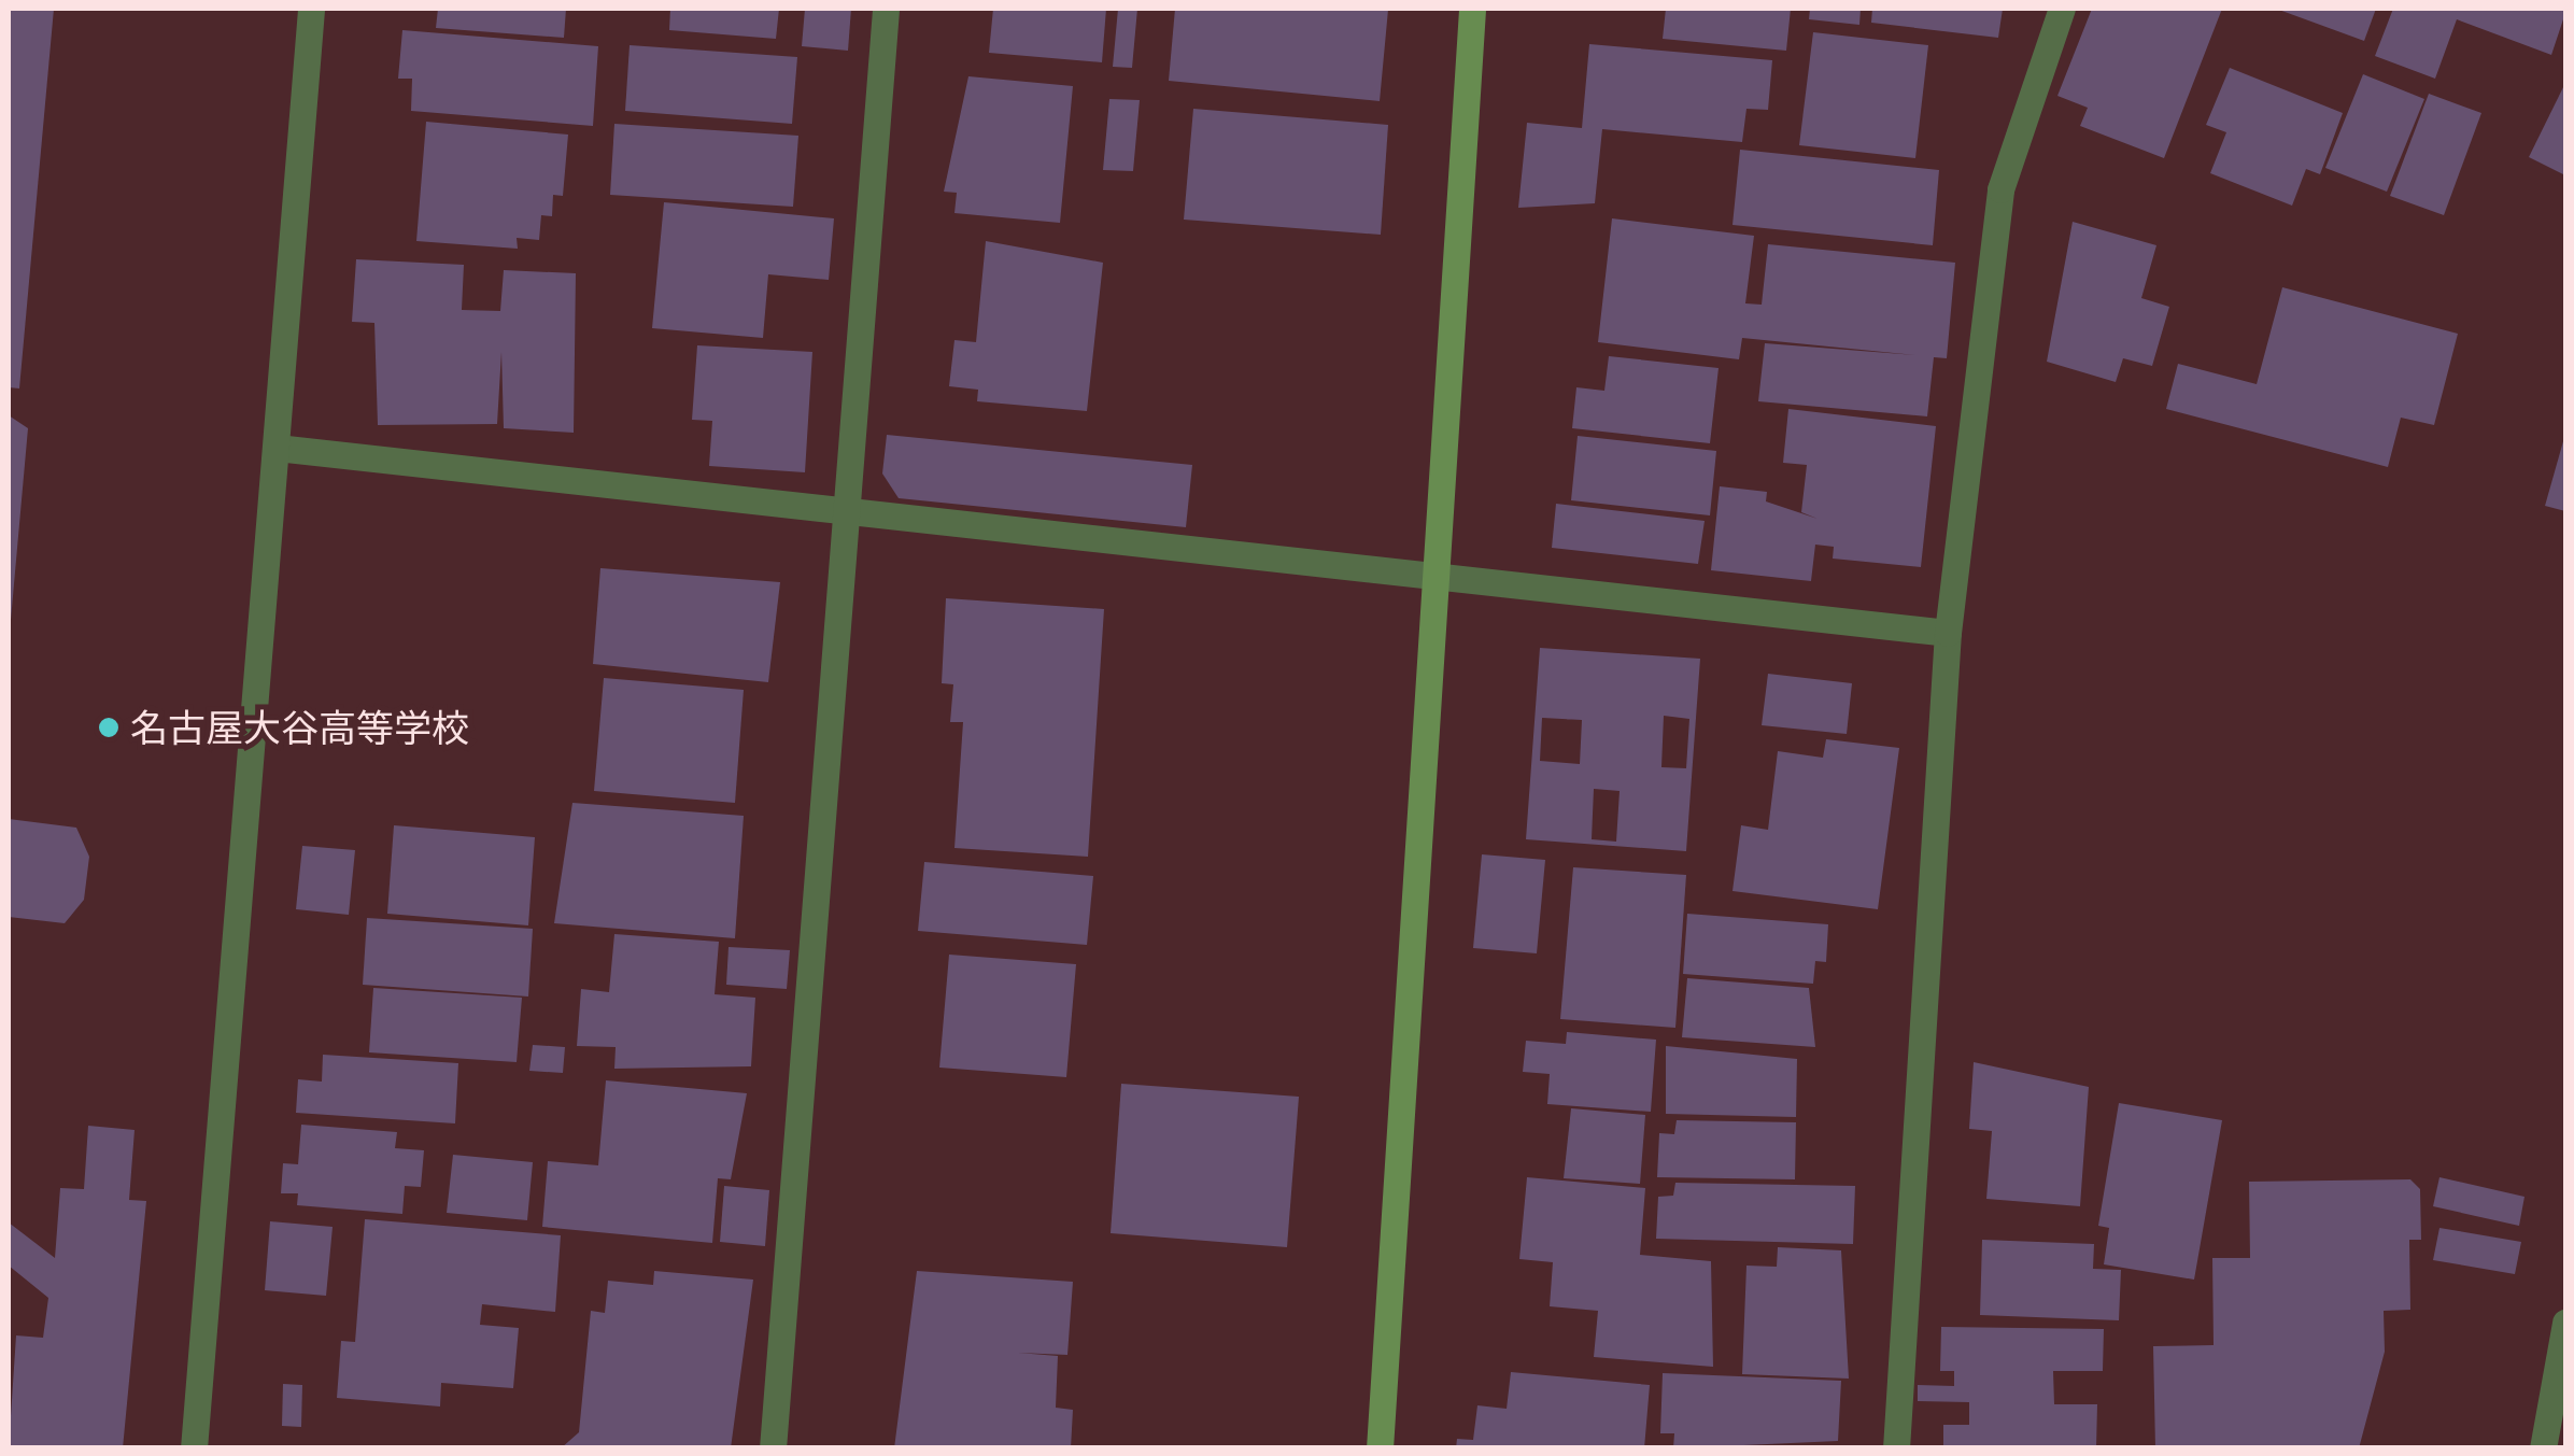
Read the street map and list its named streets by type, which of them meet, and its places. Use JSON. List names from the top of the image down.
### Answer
{
  "places": ["名古屋大谷高等学校"]
}
